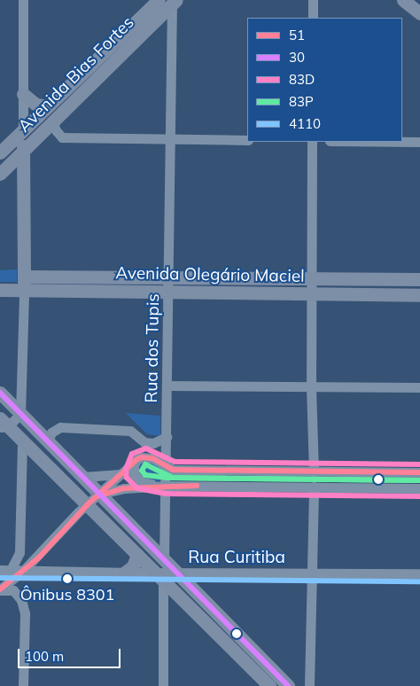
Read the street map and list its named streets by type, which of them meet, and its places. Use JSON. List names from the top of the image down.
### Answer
{
  "streets": {
    "main road": ["Avenida Bias Fortes", "Avenida Olegário Maciel"],
    "street": ["Rua dos Tupis", "Rua Curitiba"]
  },
  "crossings": [
    ["Avenida Bias Fortes", "Rua dos Tupis"],
    ["Avenida Olegário Maciel", "Rua dos Tupis"],
    ["Rua dos Tupis", "Rua Curitiba"]
  ],
  "places": ["Ônibus 8301"],
  "lines": [
    "transit line 30",
    "transit line 83D",
    "transit line 51",
    "transit line 83P",
    "transit line 4110"
  ],
  "legend": [
    "51",
    "30",
    "83D",
    "83P",
    "4110"
  ],
  "scale_bar": "100 m"
}
